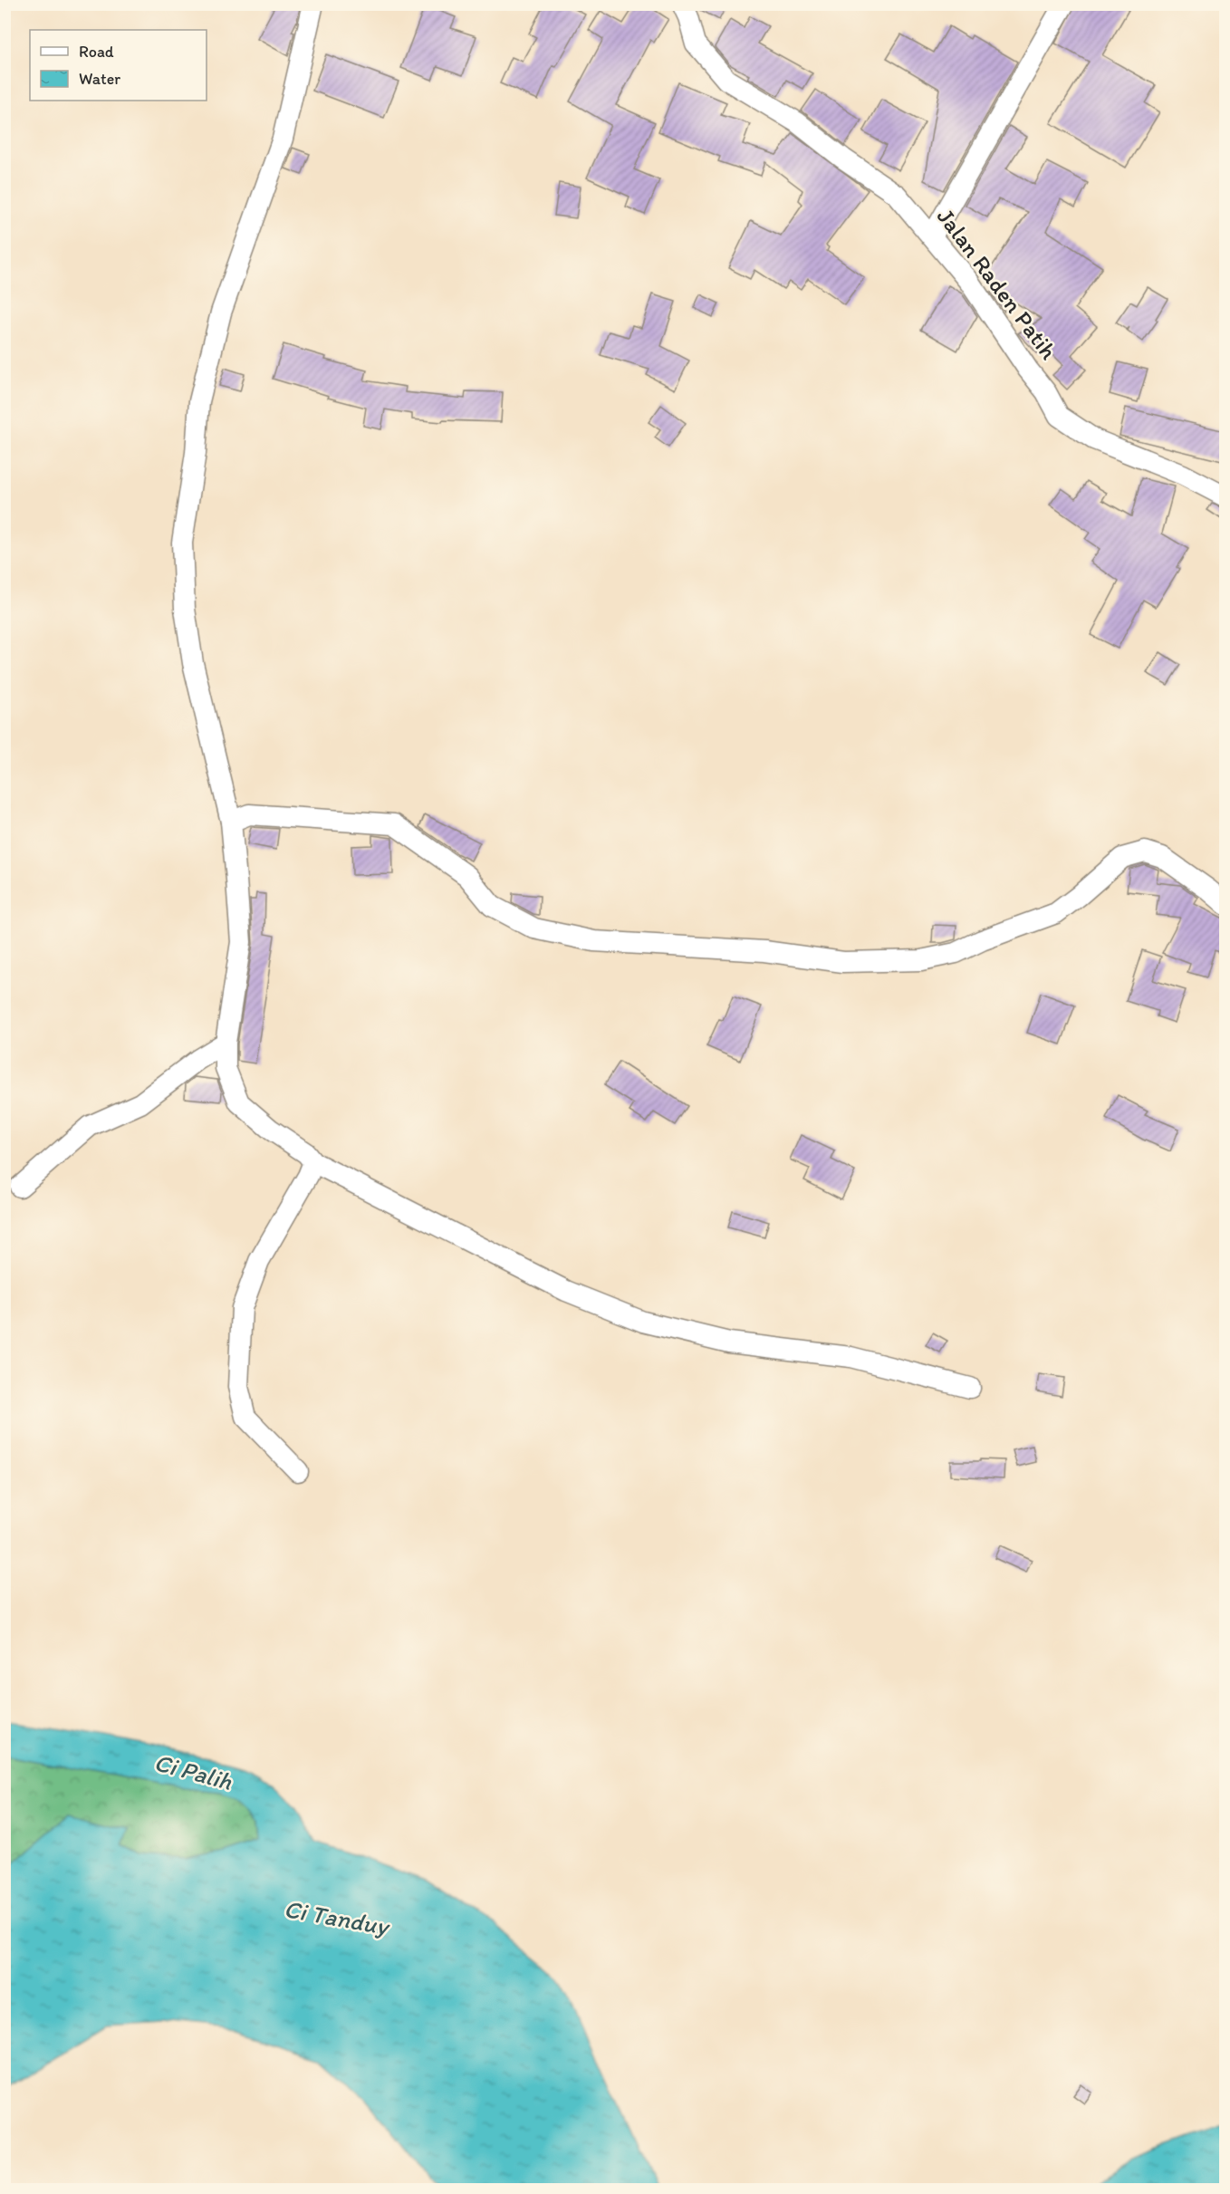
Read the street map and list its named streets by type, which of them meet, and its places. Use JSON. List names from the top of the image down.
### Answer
{
  "streets": {
    "street": ["Jalan Raden Patih"]
  },
  "water": ["Ci Palih", "Ci Tanduy"],
  "legend": ["Road", "Water"]
}
